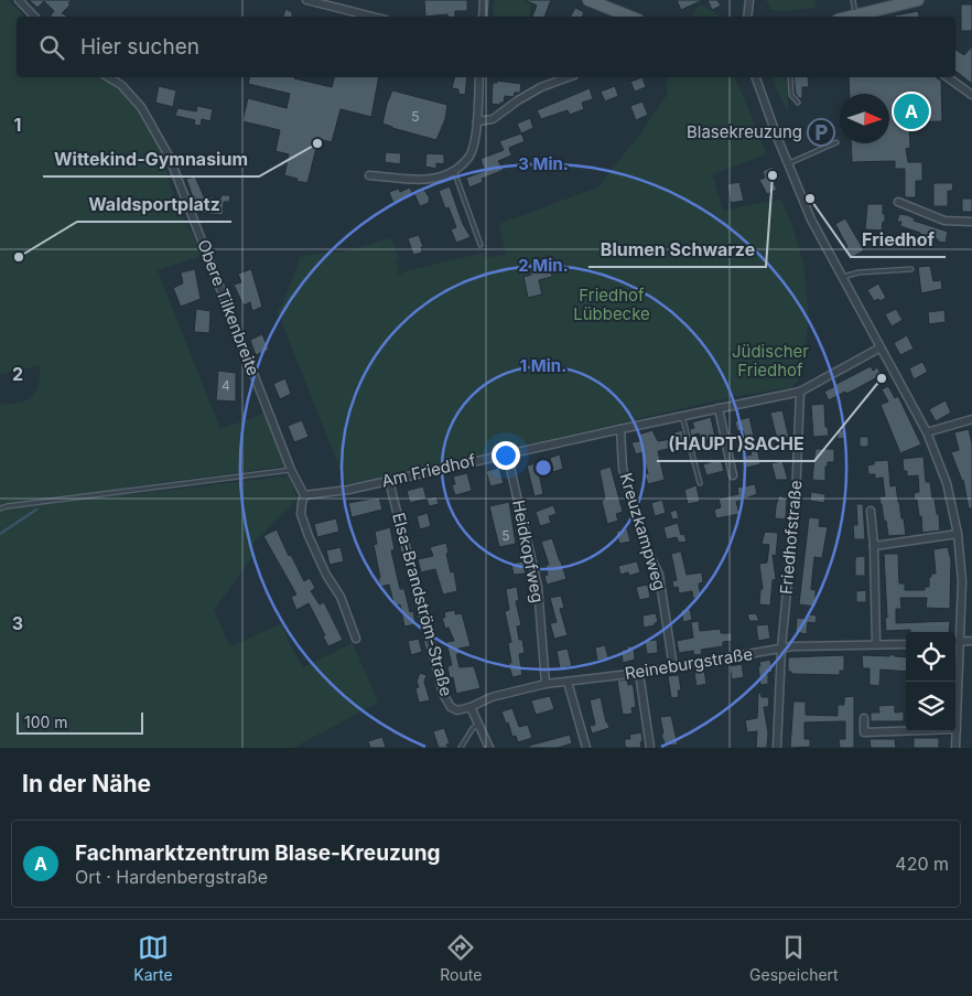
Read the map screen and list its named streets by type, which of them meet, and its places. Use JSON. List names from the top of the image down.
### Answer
{
  "streets": {
    "street": [
      "Obere Tilkenbreite",
      "Am Friedhof",
      "Kreuzkampweg",
      "Friedhofstraße",
      "Heidkopfweg",
      "Elsa-Brandström-Straße",
      "Reineburgstraße"
    ]
  },
  "crossings": [
    ["Obere Tilkenbreite", "Am Friedhof"],
    ["Am Friedhof", "Kreuzkampweg"],
    ["Am Friedhof", "Friedhofstraße"],
    ["Am Friedhof", "Heidkopfweg"],
    ["Am Friedhof", "Elsa-Brandström-Straße"],
    ["Kreuzkampweg", "Reineburgstraße"],
    ["Friedhofstraße", "Reineburgstraße"],
    ["Heidkopfweg", "Reineburgstraße"],
    ["Elsa-Brandström-Straße", "Reineburgstraße"]
  ],
  "parks": ["Friedhof Lübbecke", "Jüdischer Friedhof"],
  "places": {
    "parking": ["Blasekreuzung"],
    "other": [
      "Wittekind-Gymnasium",
      "Blumen Schwarze",
      "Friedhof",
      "Waldsportplatz",
      "(HAUPT)SACHE"
    ]
  },
  "house_numbers": ["5", "4", "5"],
  "scale_bar": "100 m",
  "north": "right",
  "page": {
    "search": "Hier suchen",
    "pins": "A",
    "scale": "100 m",
    "heading": "In der Nähe",
    "list": [
      {
        "mark": "A",
        "name": "Fachmarktzentrum Blase-Kreuzung",
        "note": "Ort · Hardenbergstraße",
        "value": "420 m"
      }
    ],
    "nav": ["Karte", "Route", "Gespeichert"]
  },
  "grid": {
    "rows": ["1", "2", "3"]
  },
  "rings": ["3 Min.", "2 Min.", "1 Min."]
}
